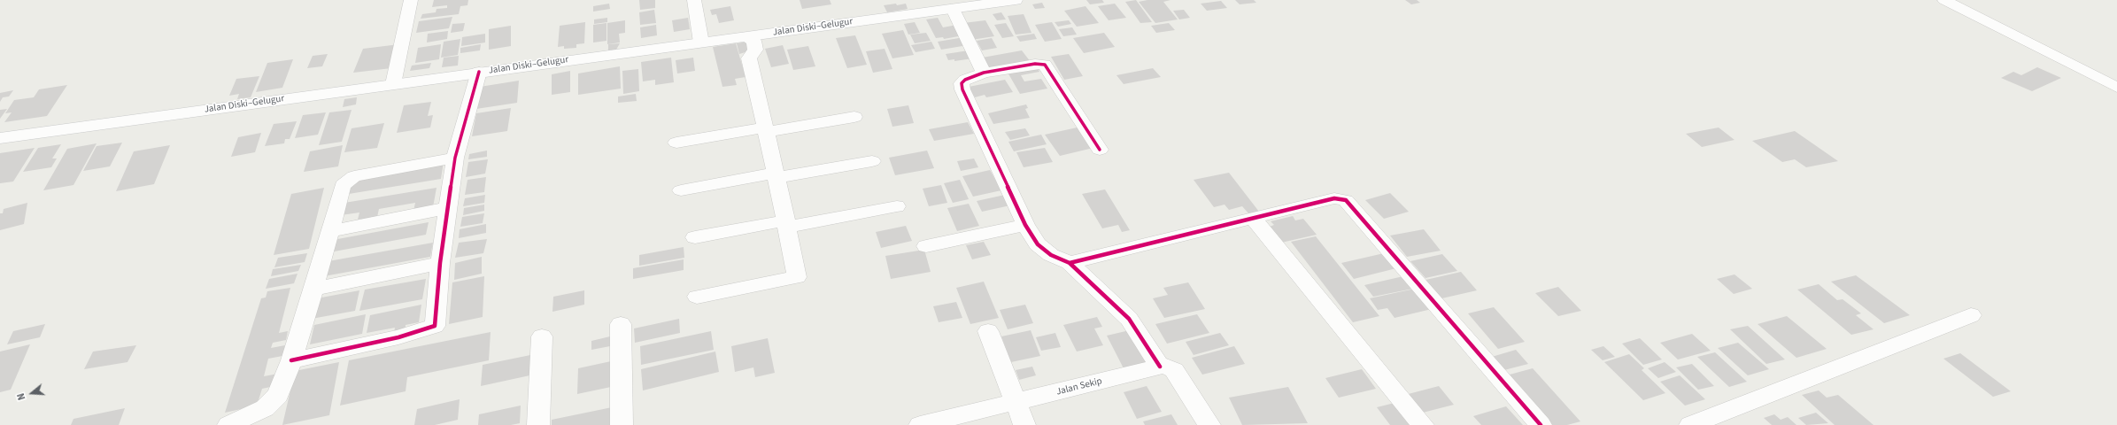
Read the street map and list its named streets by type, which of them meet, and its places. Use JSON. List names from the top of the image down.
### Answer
{
  "streets": {
    "main road": ["Jalan Diski–Gelugur"],
    "street": ["Jalan Sekip"]
  },
  "north": "left"
}
